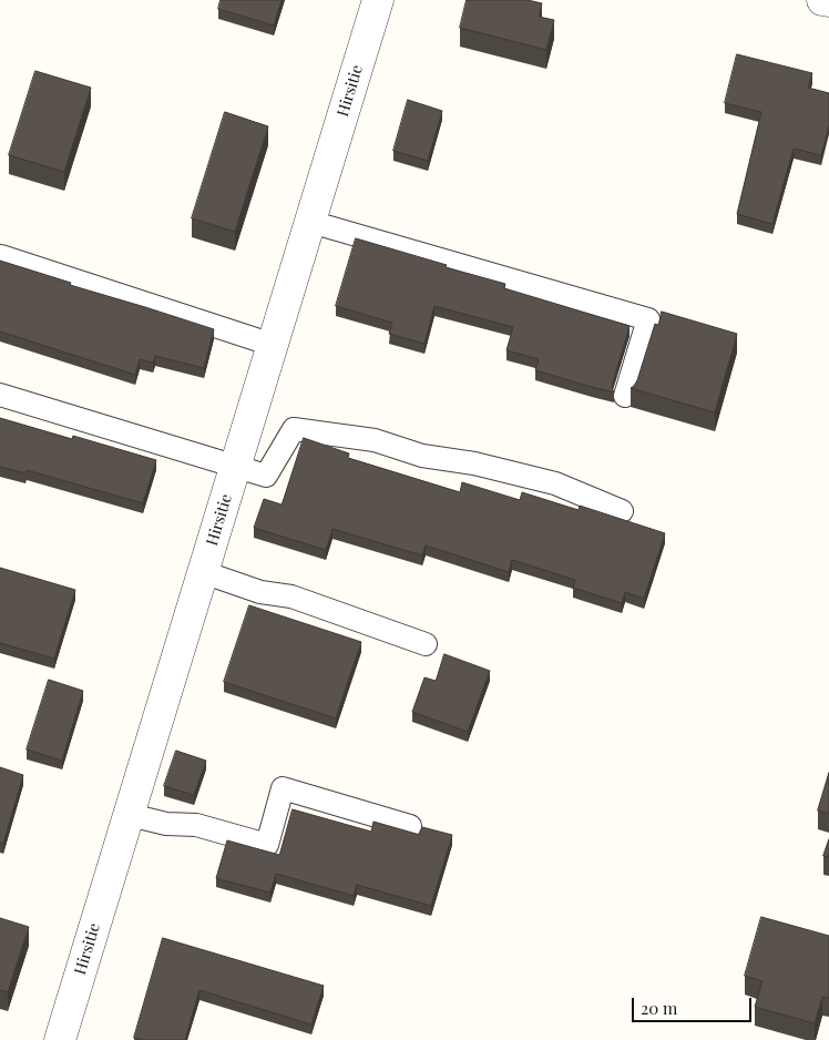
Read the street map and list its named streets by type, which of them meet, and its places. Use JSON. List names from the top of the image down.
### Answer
{
  "streets": {
    "street": ["Hirsitie"]
  },
  "scale_bar": "20 m"
}
